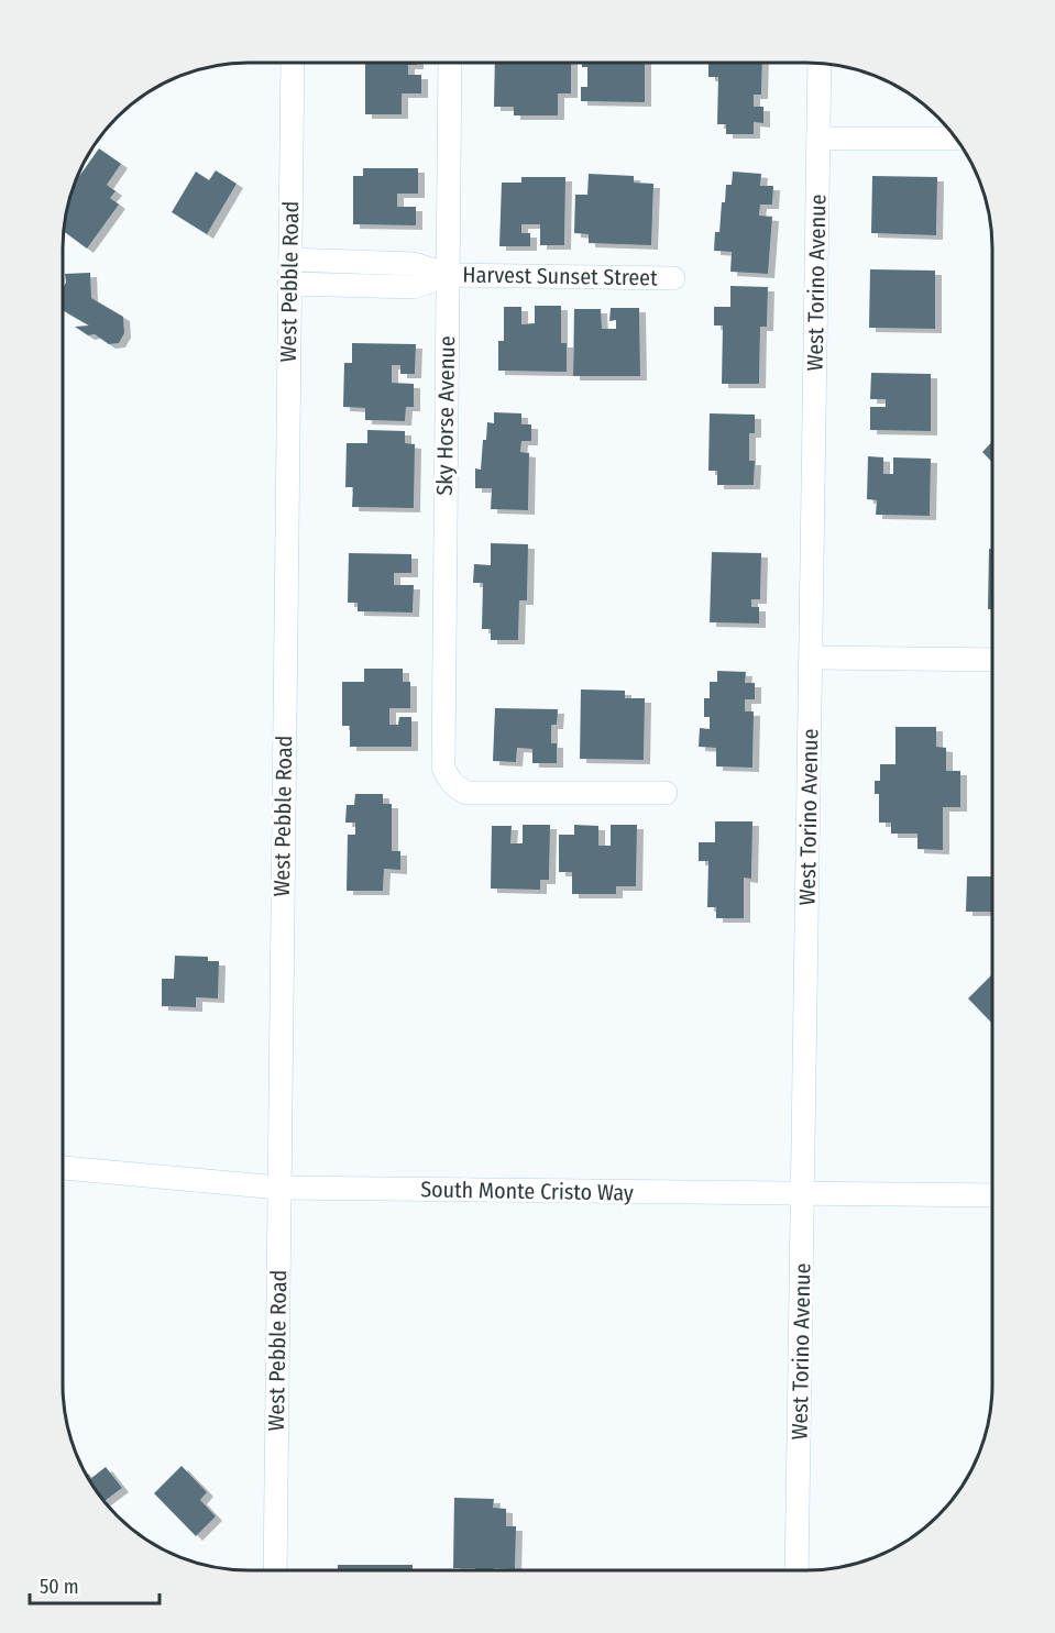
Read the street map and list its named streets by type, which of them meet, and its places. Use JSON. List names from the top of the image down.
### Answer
{
  "streets": {
    "street": [
      "Harvest Sunset Street",
      "West Pebble Road",
      "West Torino Avenue",
      "Sky Horse Avenue",
      "South Monte Cristo Way"
    ]
  },
  "crossings": [
    ["Harvest Sunset Street", "West Pebble Road"],
    ["Harvest Sunset Street", "Sky Horse Avenue"],
    ["West Pebble Road", "South Monte Cristo Way"],
    ["West Torino Avenue", "South Monte Cristo Way"]
  ],
  "scale_bar": "50 m"
}
